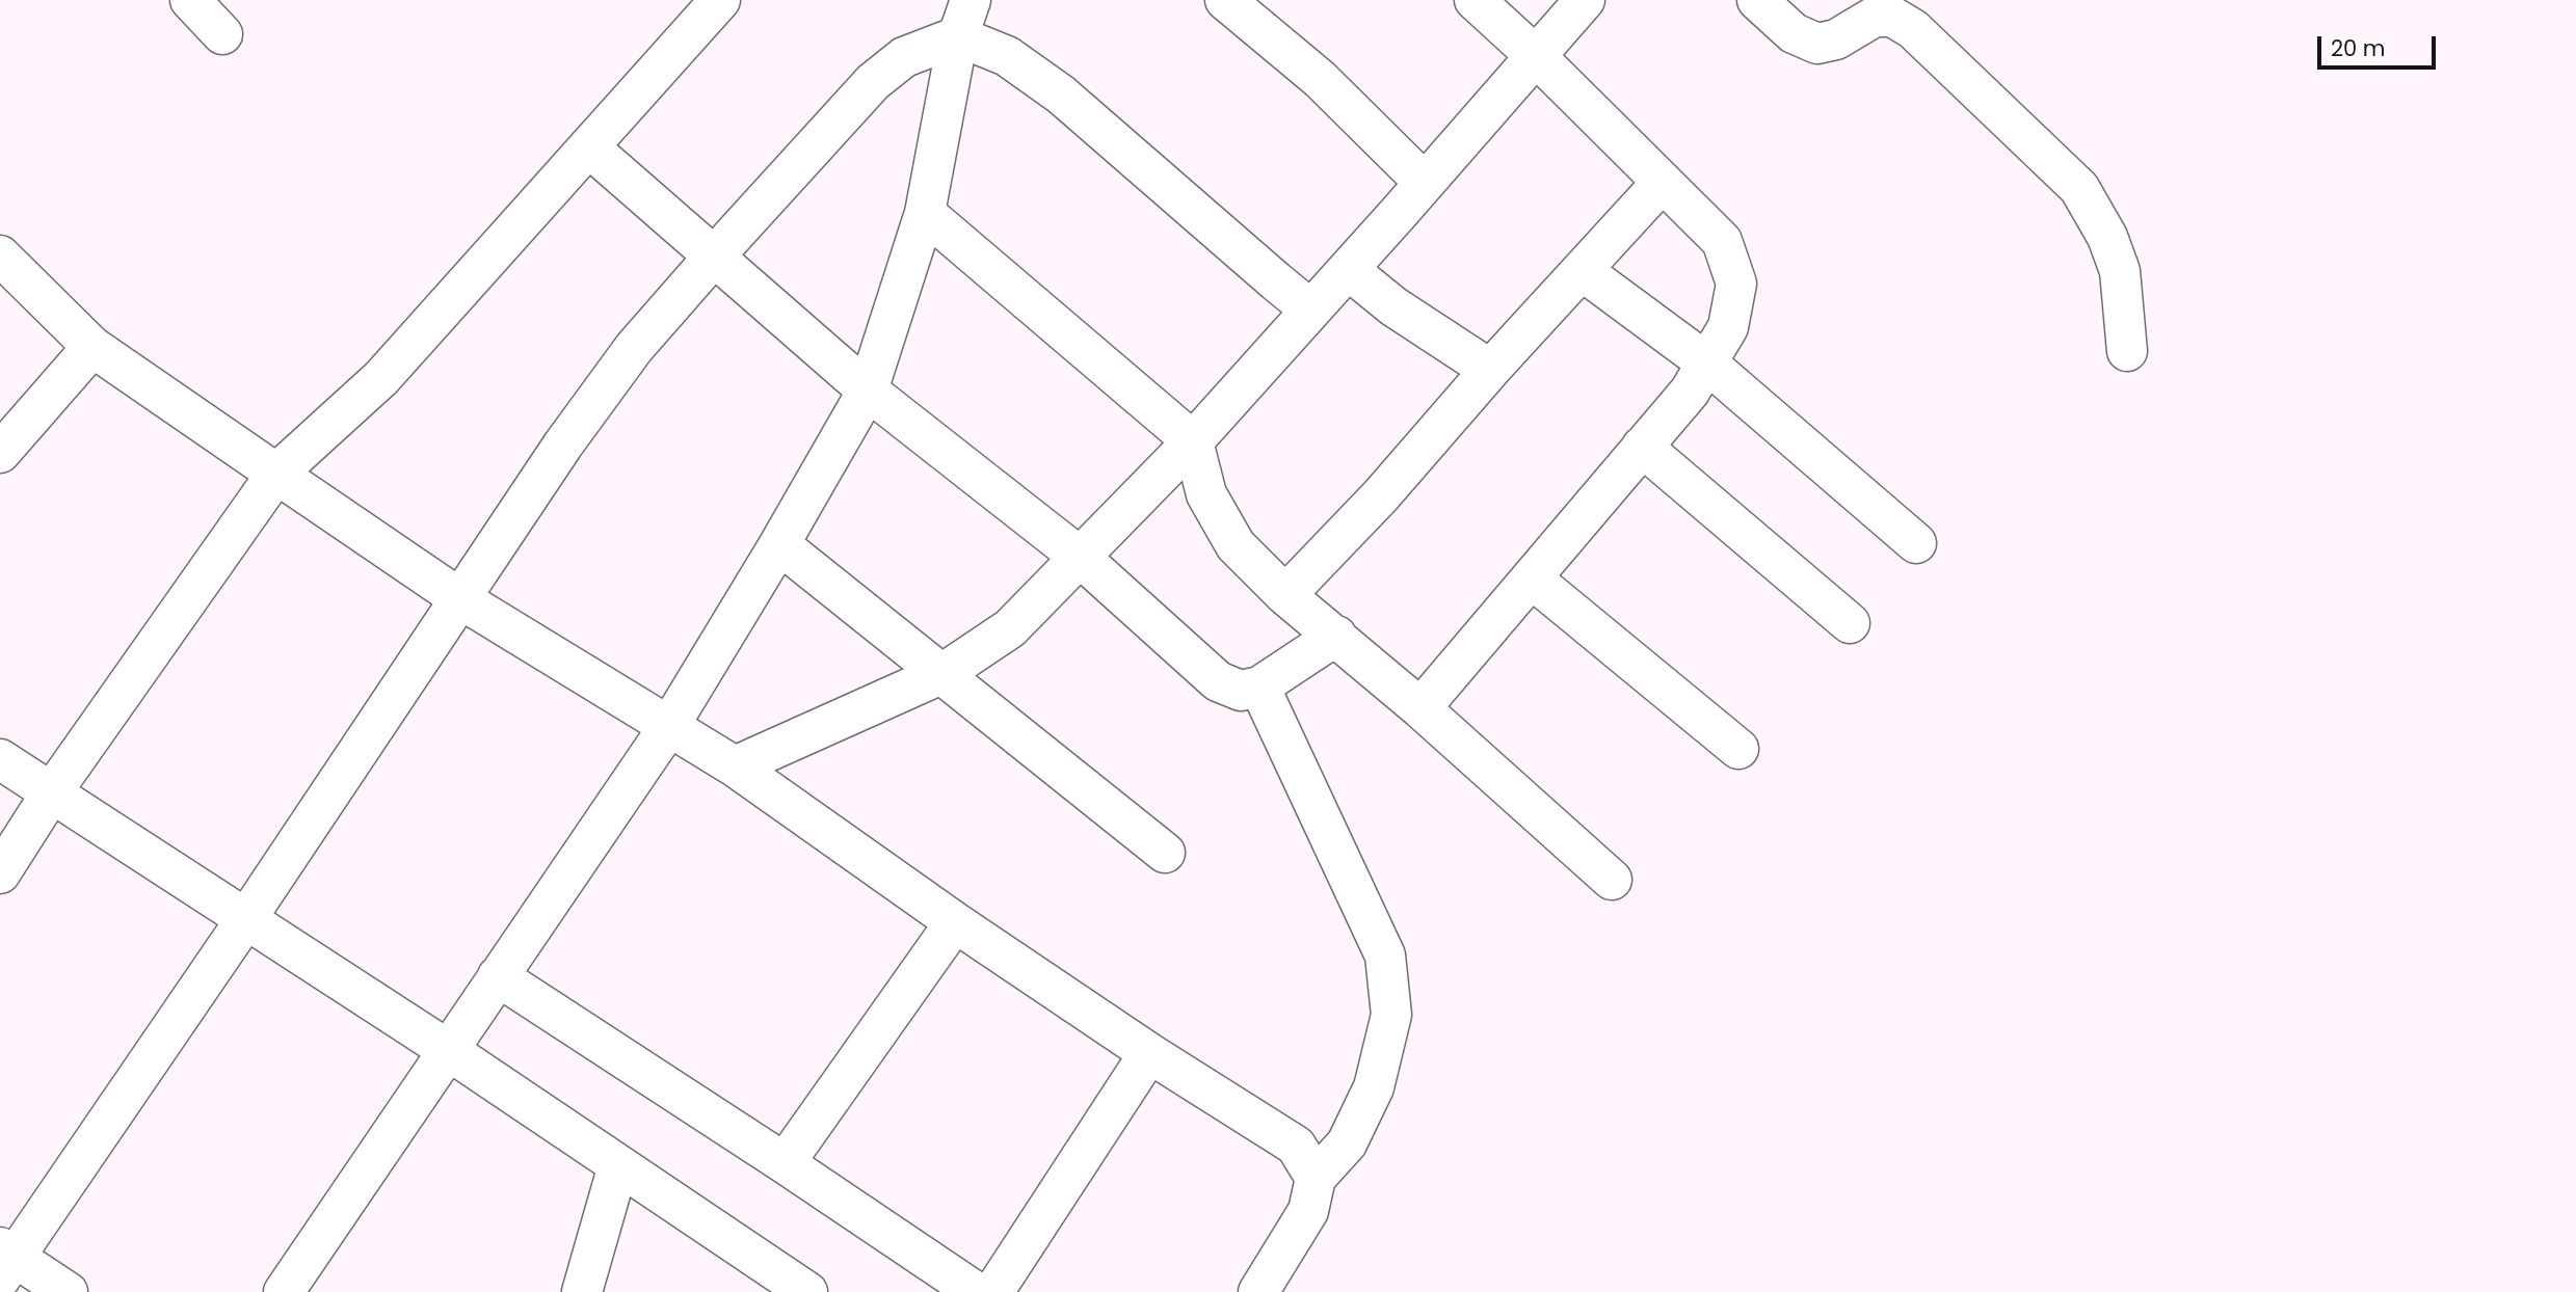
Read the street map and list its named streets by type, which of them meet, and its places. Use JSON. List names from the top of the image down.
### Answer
{
  "scale_bar": "20 m"
}
